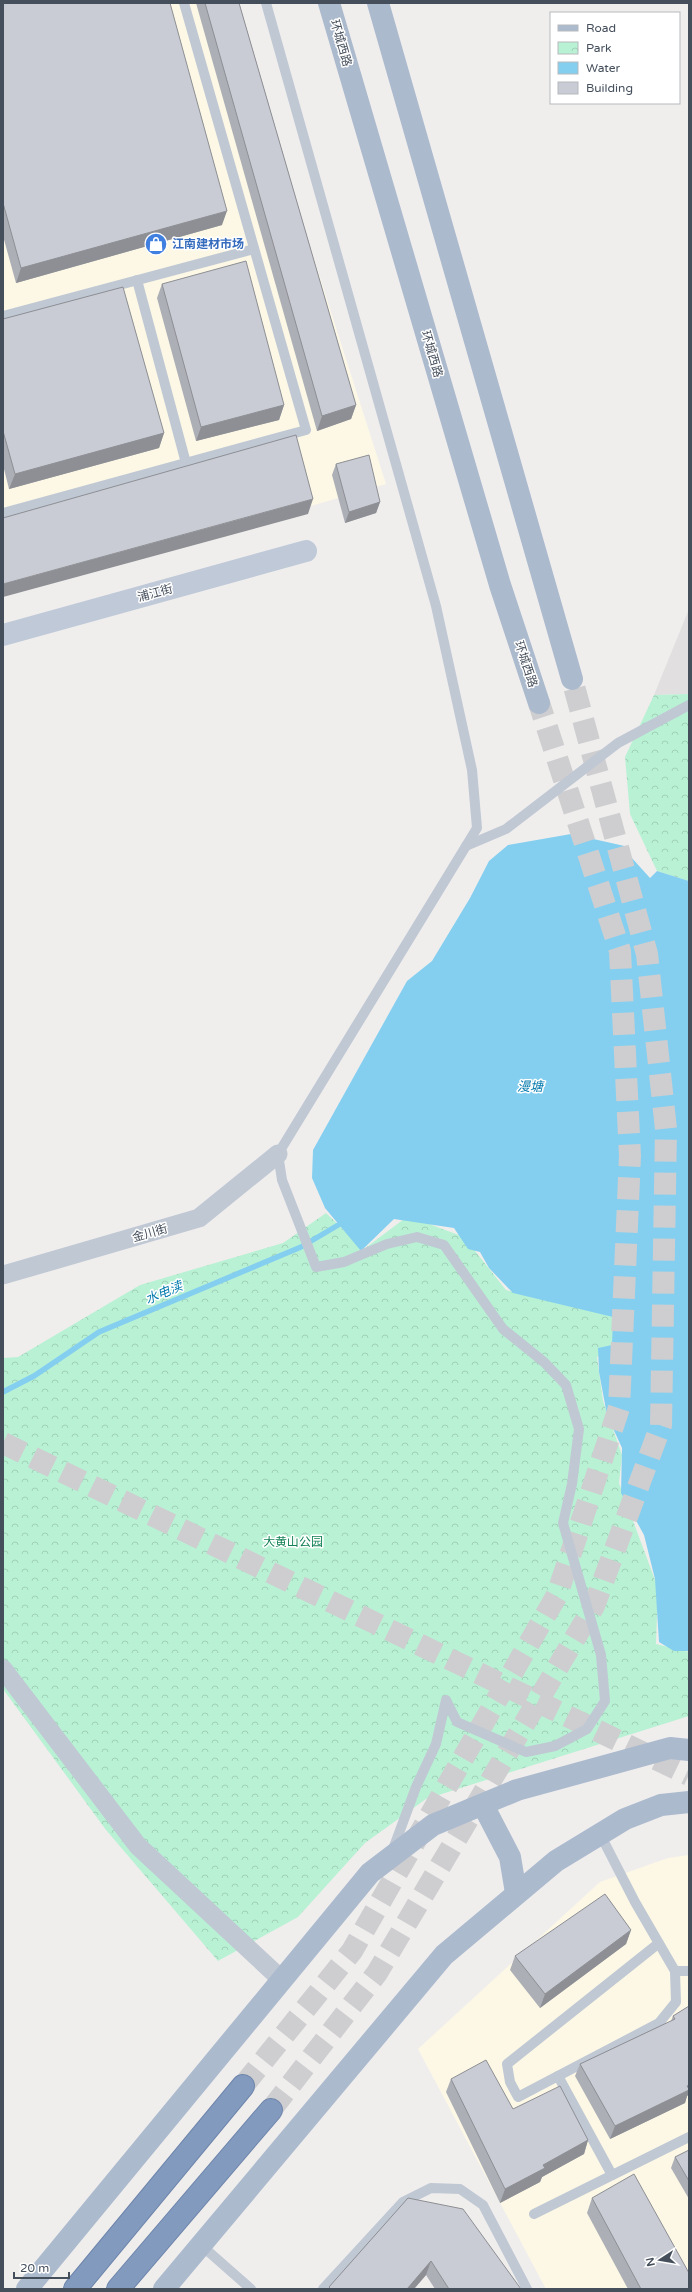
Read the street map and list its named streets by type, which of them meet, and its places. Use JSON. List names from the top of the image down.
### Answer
{
  "streets": {
    "main road": ["环城西路"],
    "street": ["浦江街", "金川街"]
  },
  "water": ["漫塘", "水电渎"],
  "parks": ["大黄山公园"],
  "places": {
    "shop": ["江南建材市场"]
  },
  "legend": [
    "Road",
    "Park",
    "Water",
    "Building"
  ],
  "scale_bar": "20 m",
  "north": "left"
}
